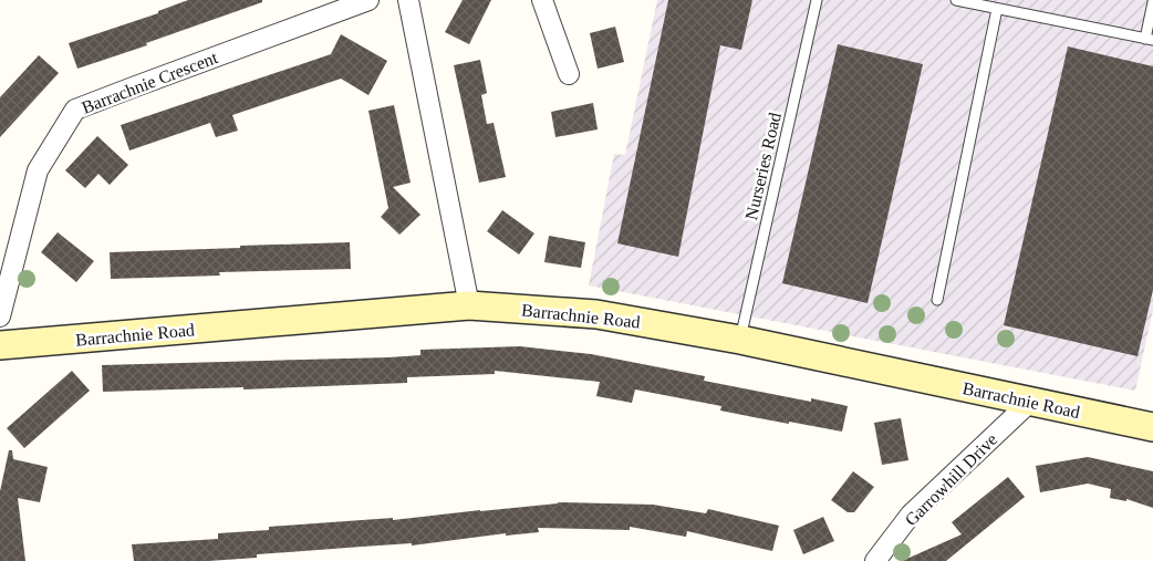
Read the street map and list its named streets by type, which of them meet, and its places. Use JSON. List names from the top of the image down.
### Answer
{
  "streets": {
    "main road": ["Barrachnie Road"],
    "street": ["Barrachnie Crescent", "Garrowhill Drive"],
    "lane": ["Nurseries Road"]
  },
  "crossings": [
    ["Nurseries Road", "Barrachnie Road"],
    ["Barrachnie Road", "Garrowhill Drive"]
  ]
}
